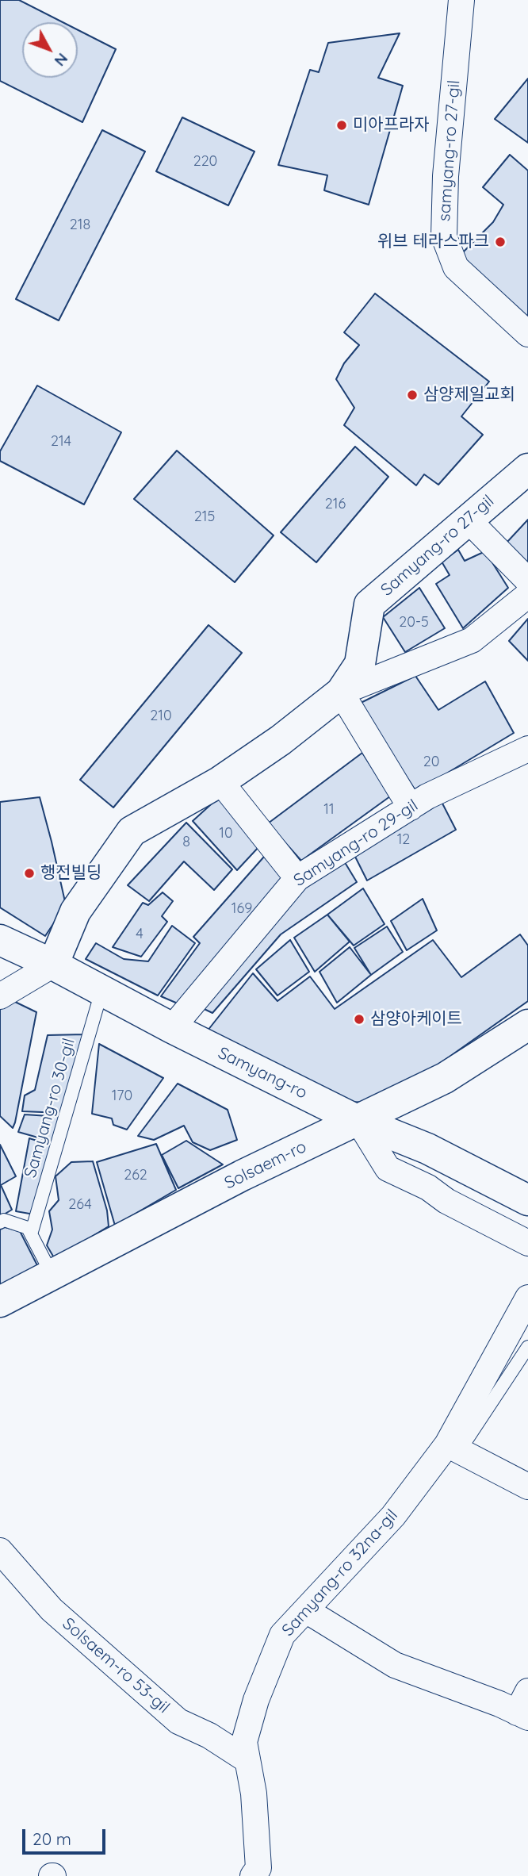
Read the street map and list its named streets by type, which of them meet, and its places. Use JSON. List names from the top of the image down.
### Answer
{
  "streets": {
    "main road": ["Samyang-ro 27-gil", "Samyang-ro", "Solsaem-ro"],
    "street": [
      "samyang-ro 27-gil",
      "Samyang-ro 29-gil",
      "Samyang-ro 32na-gil",
      "Solsaem-ro 53-gil"
    ],
    "lane": ["Samyang-ro 30-gil"]
  },
  "crossings": [
    ["Samyang-ro 27-gil", "Samyang-ro"],
    ["Samyang-ro 29-gil", "Samyang-ro"],
    ["Samyang-ro", "Samyang-ro 30-gil"],
    ["Samyang-ro", "Solsaem-ro"],
    ["Samyang-ro 32na-gil", "Solsaem-ro 53-gil"]
  ],
  "places": [
    "미아프라자",
    "위브 테라스파크",
    "삼양제일교회",
    "행전빌딩",
    "삼양아케이트"
  ],
  "house_numbers": [
    "220",
    "218",
    "214",
    "216",
    "215",
    "20-5",
    "210",
    "20",
    "11",
    "10",
    "12",
    "8",
    "169",
    "4",
    "170",
    "262",
    "264"
  ],
  "scale_bar": "20 m",
  "north": "bottom right"
}
